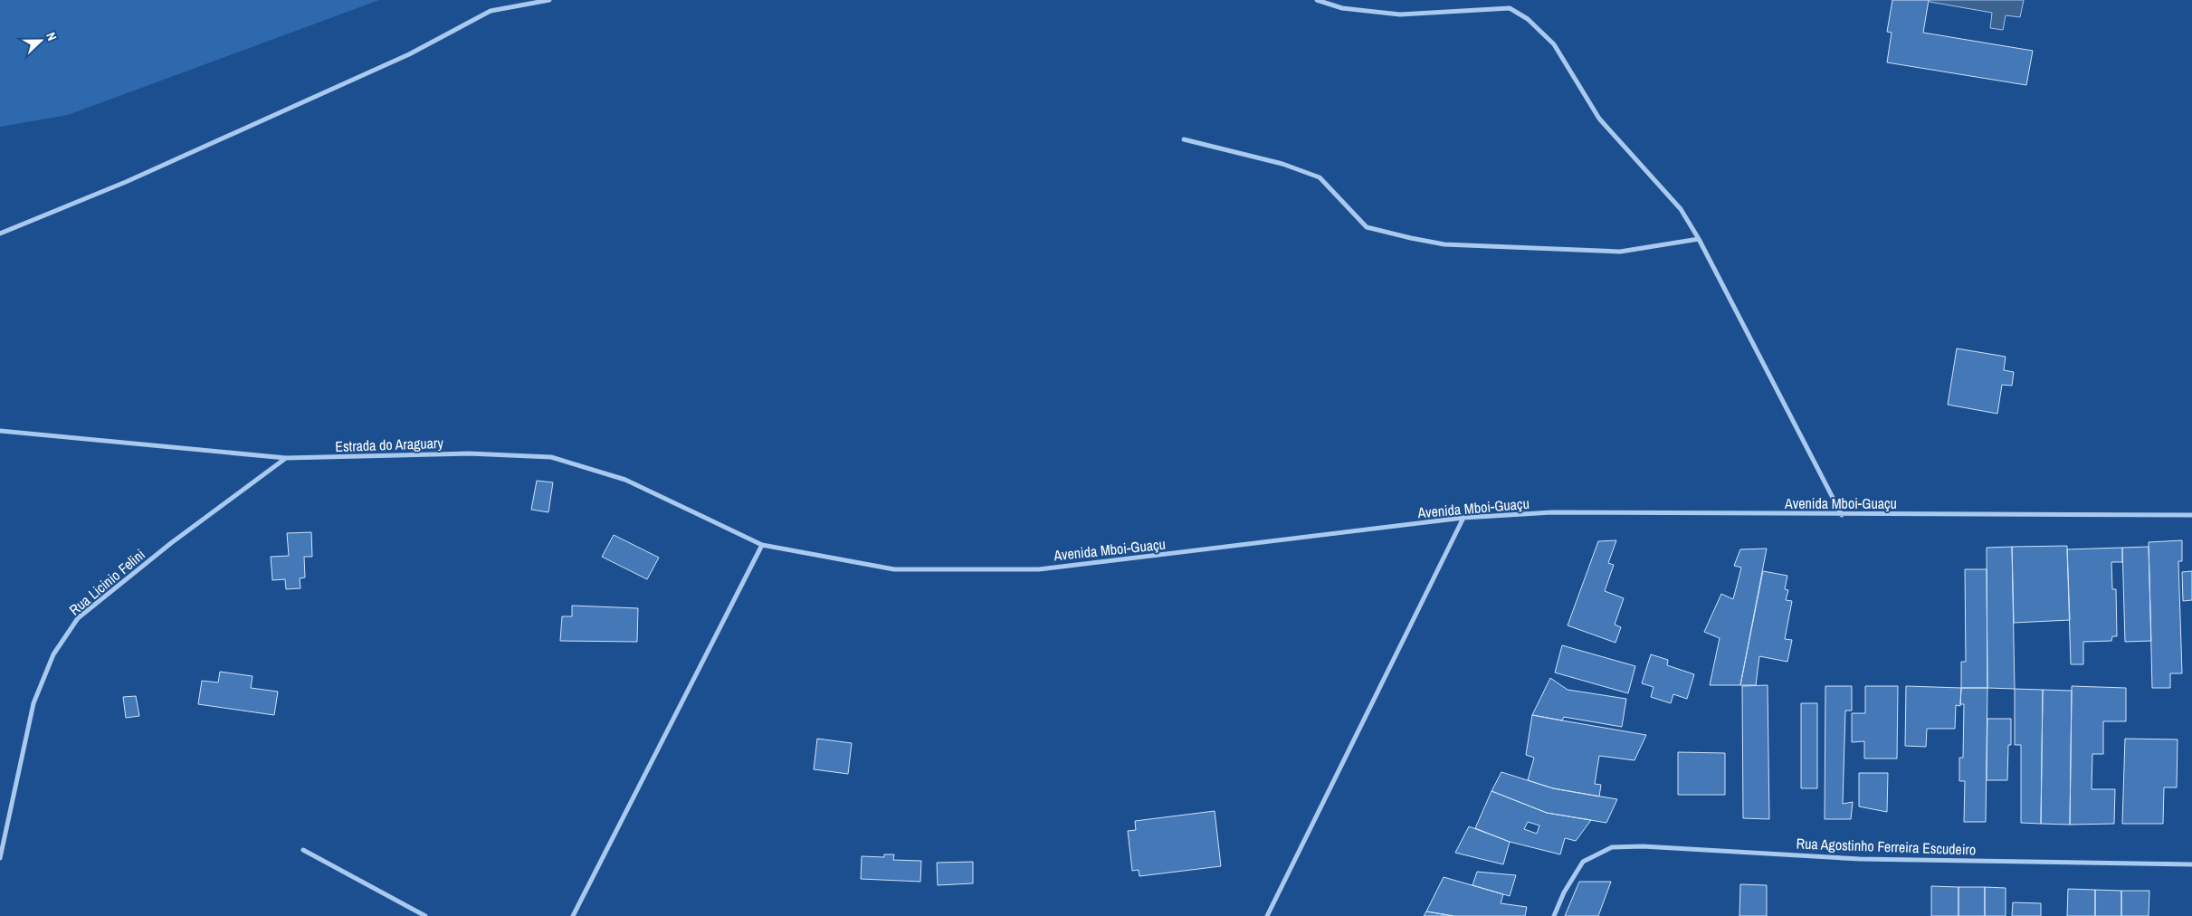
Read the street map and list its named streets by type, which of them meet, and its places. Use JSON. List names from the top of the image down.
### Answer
{
  "streets": {
    "street": [
      "Estrada do Araguary",
      "Avenida Mboi-Guaçu",
      "Rua Licinio Felini",
      "Rua Agostinho Ferreira Escudeiro"
    ]
  },
  "crossings": [
    ["Estrada do Araguary", "Avenida Mboi-Guaçu"],
    ["Estrada do Araguary", "Rua Licinio Felini"]
  ],
  "north": "right"
}
